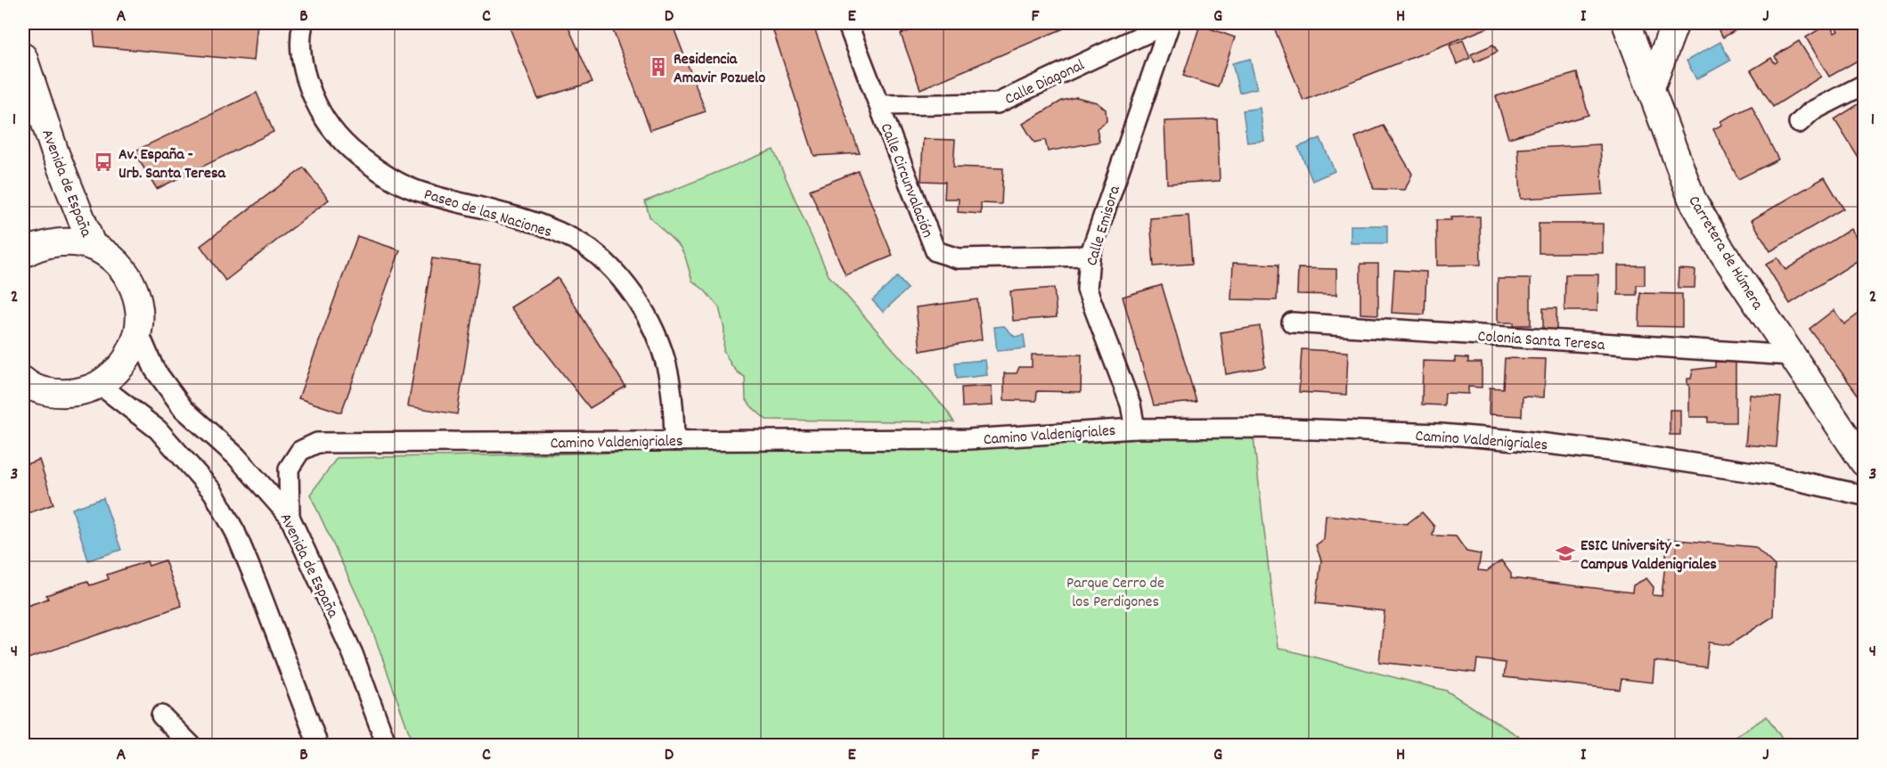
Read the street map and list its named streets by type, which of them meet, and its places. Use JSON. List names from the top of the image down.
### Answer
{
  "streets": {
    "street": [
      "Calle Diagonal",
      "Calle Circunvalación",
      "Avenida de España",
      "Paseo de las Naciones",
      "Calle Emisora",
      "Carretera de Húmera",
      "Colonia Santa Teresa",
      "Camino Valdenigriales"
    ]
  },
  "crossings": [
    ["Calle Diagonal", "Calle Circunvalación"],
    ["Calle Diagonal", "Calle Emisora"],
    ["Calle Circunvalación", "Calle Emisora"],
    ["Avenida de España", "Camino Valdenigriales"],
    ["Paseo de las Naciones", "Camino Valdenigriales"],
    ["Calle Emisora", "Camino Valdenigriales"],
    ["Carretera de Húmera", "Colonia Santa Teresa"]
  ],
  "parks": ["Parque Cerro de los Perdigones"],
  "places": {
    "building": ["Residencia Amavir Pozuelo"],
    "bus stop": ["Av. España - Urb. Santa Teresa"],
    "school or university": ["ESIC University - Campus Valdenigriales"]
  },
  "grid": {
    "columns": [
      "A",
      "B",
      "C",
      "D",
      "E",
      "F",
      "G",
      "H",
      "I",
      "J"
    ],
    "rows": [
      "1",
      "2",
      "3",
      "4"
    ]
  }
}
